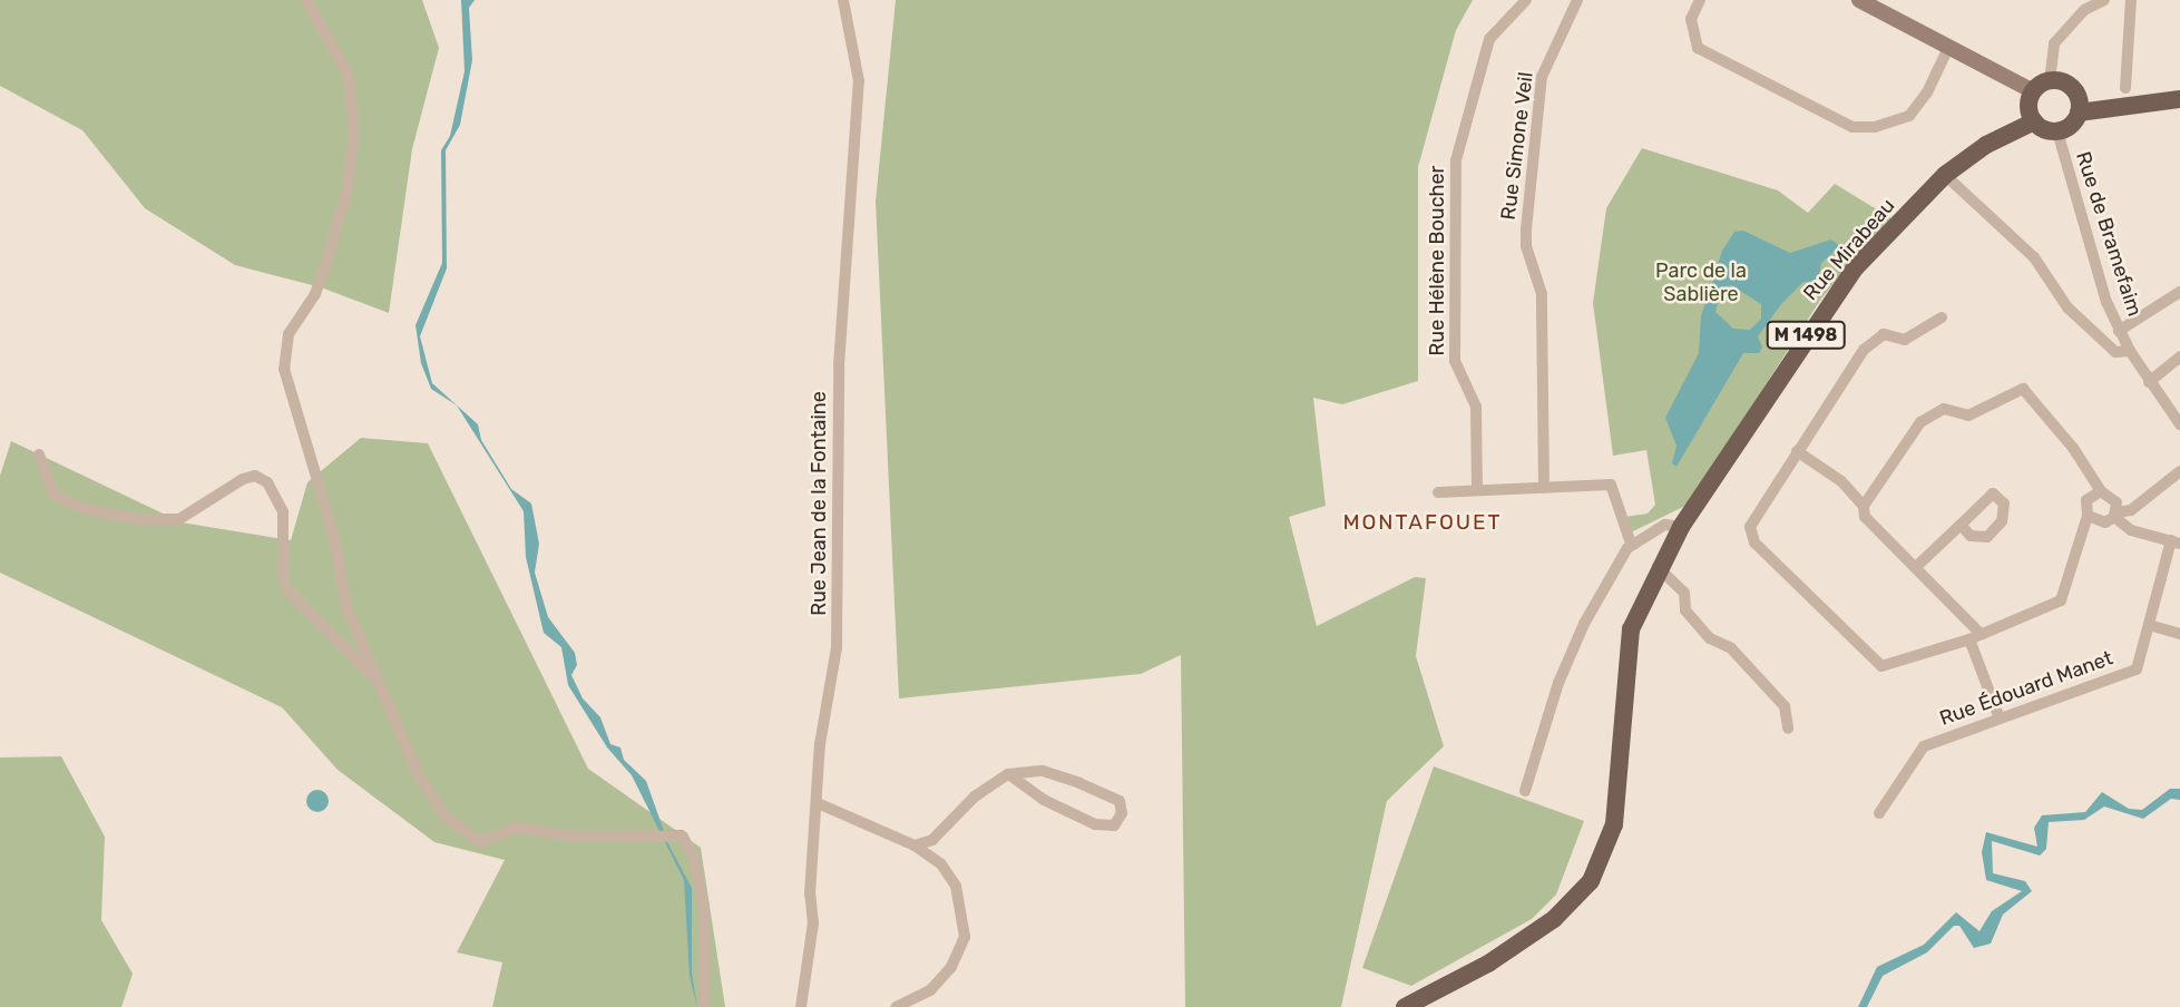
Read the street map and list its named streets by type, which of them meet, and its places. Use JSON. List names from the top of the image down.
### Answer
{
  "streets": {
    "main road": ["Rue Mirabeau", "M 1498"],
    "street": [
      "Rue Simone Veil",
      "Rue de Bramefaim",
      "Rue Hélène Boucher",
      "Rue Jean de la Fontaine",
      "Rue Édouard Manet"
    ]
  },
  "crossings": [
    ["Rue de Bramefaim", "Rue Mirabeau"]
  ],
  "districts": ["MONTAFOUET"],
  "parks": ["Parc de la Sablière"]
}
